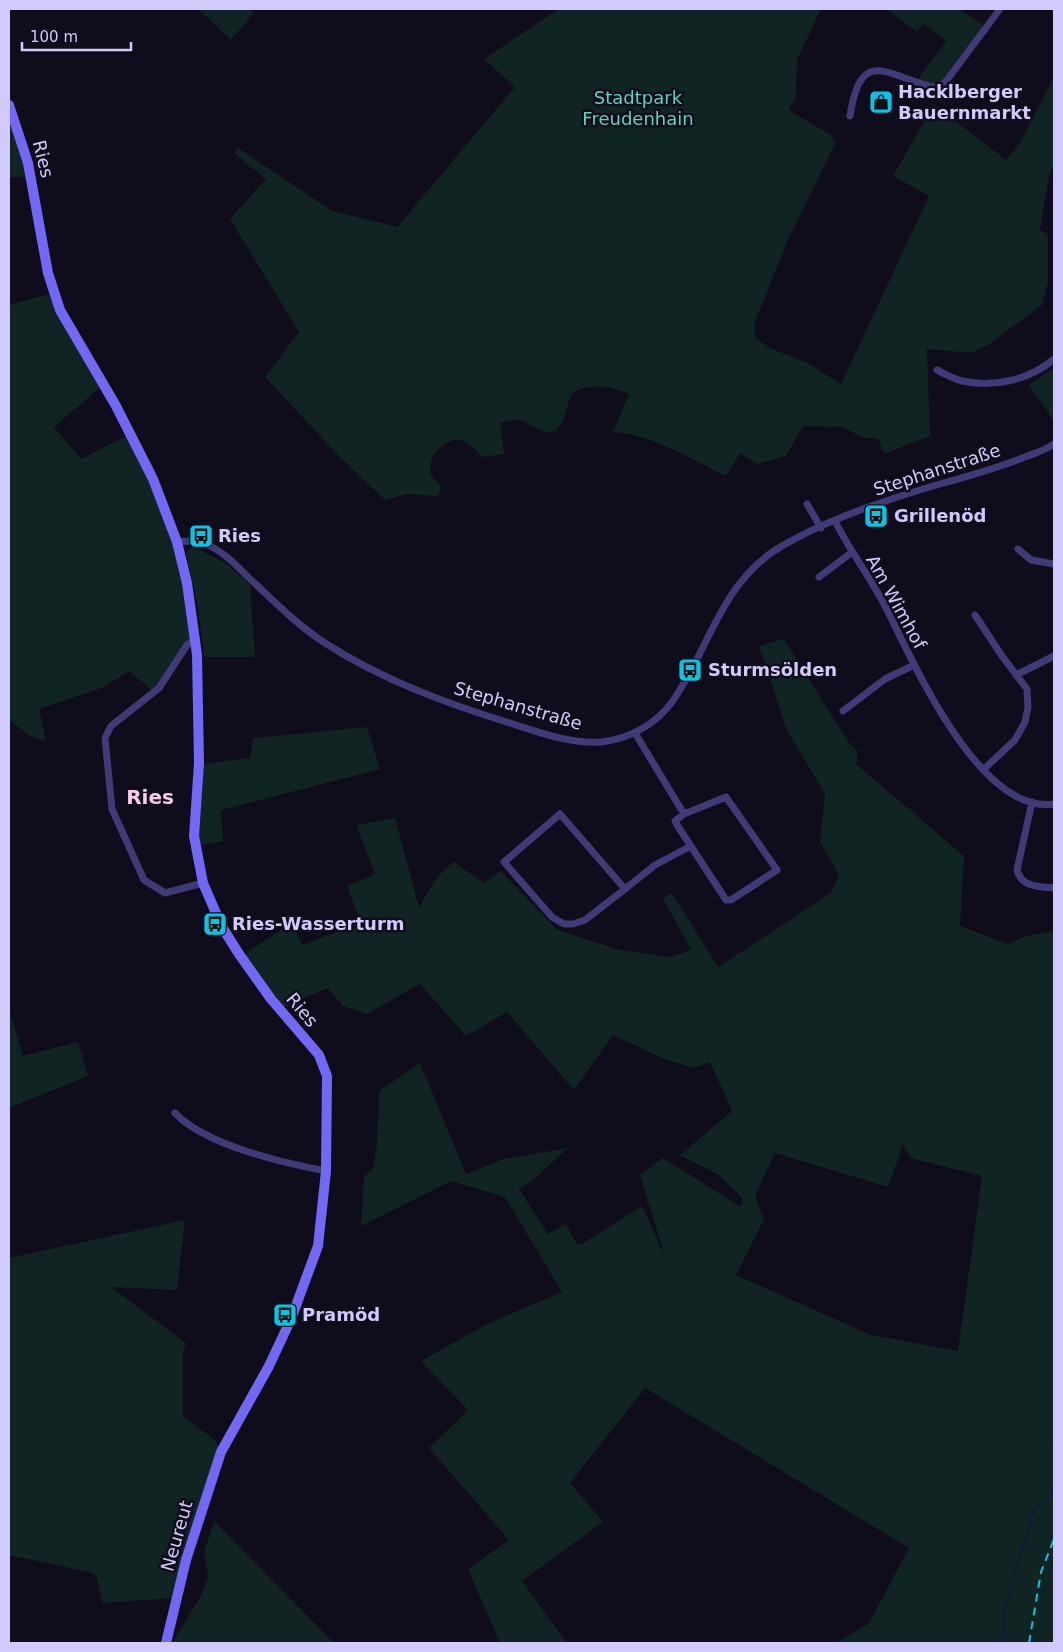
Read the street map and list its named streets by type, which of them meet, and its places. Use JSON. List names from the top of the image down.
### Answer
{
  "streets": {
    "street": [
      "Ries",
      "Stephanstraße",
      "Am Wimhof",
      "Neureut"
    ]
  },
  "crossings": [
    ["Ries", "Stephanstraße"],
    ["Ries", "Neureut"],
    ["Stephanstraße", "Am Wimhof"]
  ],
  "districts": ["Ries"],
  "parks": ["Stadtpark Freudenhain"],
  "places": {
    "shop": ["Hacklberger Bauernmarkt"],
    "bus stop": [
      "Grillenöd",
      "Ries",
      "Sturmsölden",
      "Ries-Wasserturm",
      "Pramöd"
    ]
  },
  "scale_bar": "100 m"
}
